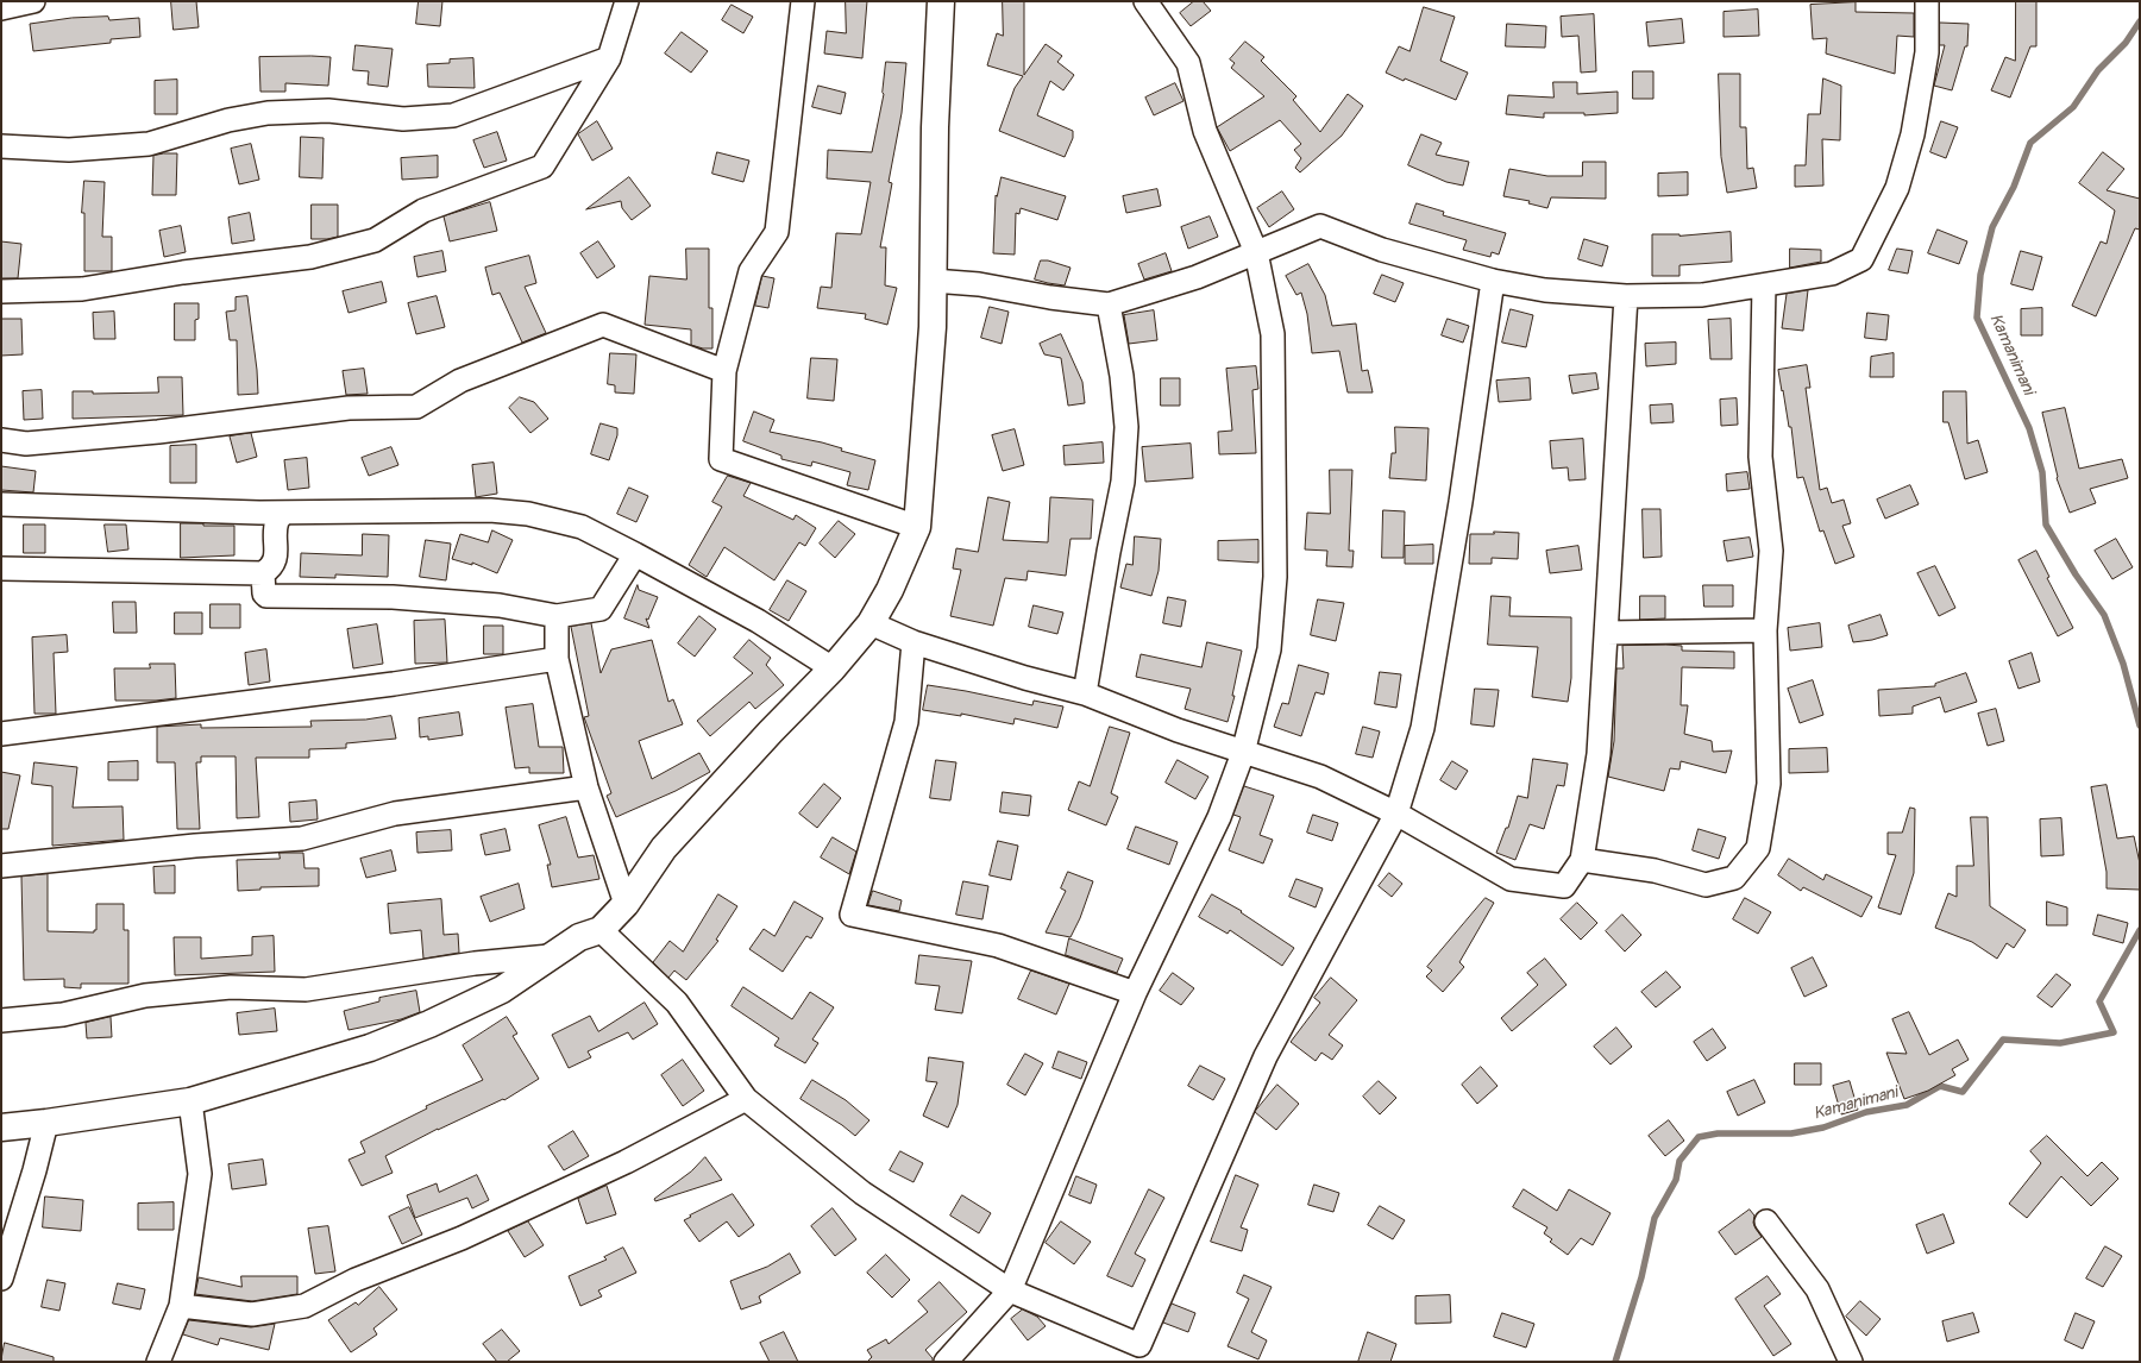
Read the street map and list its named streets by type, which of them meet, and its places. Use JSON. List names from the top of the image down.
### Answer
{
  "water": ["Kamanimani"]
}
